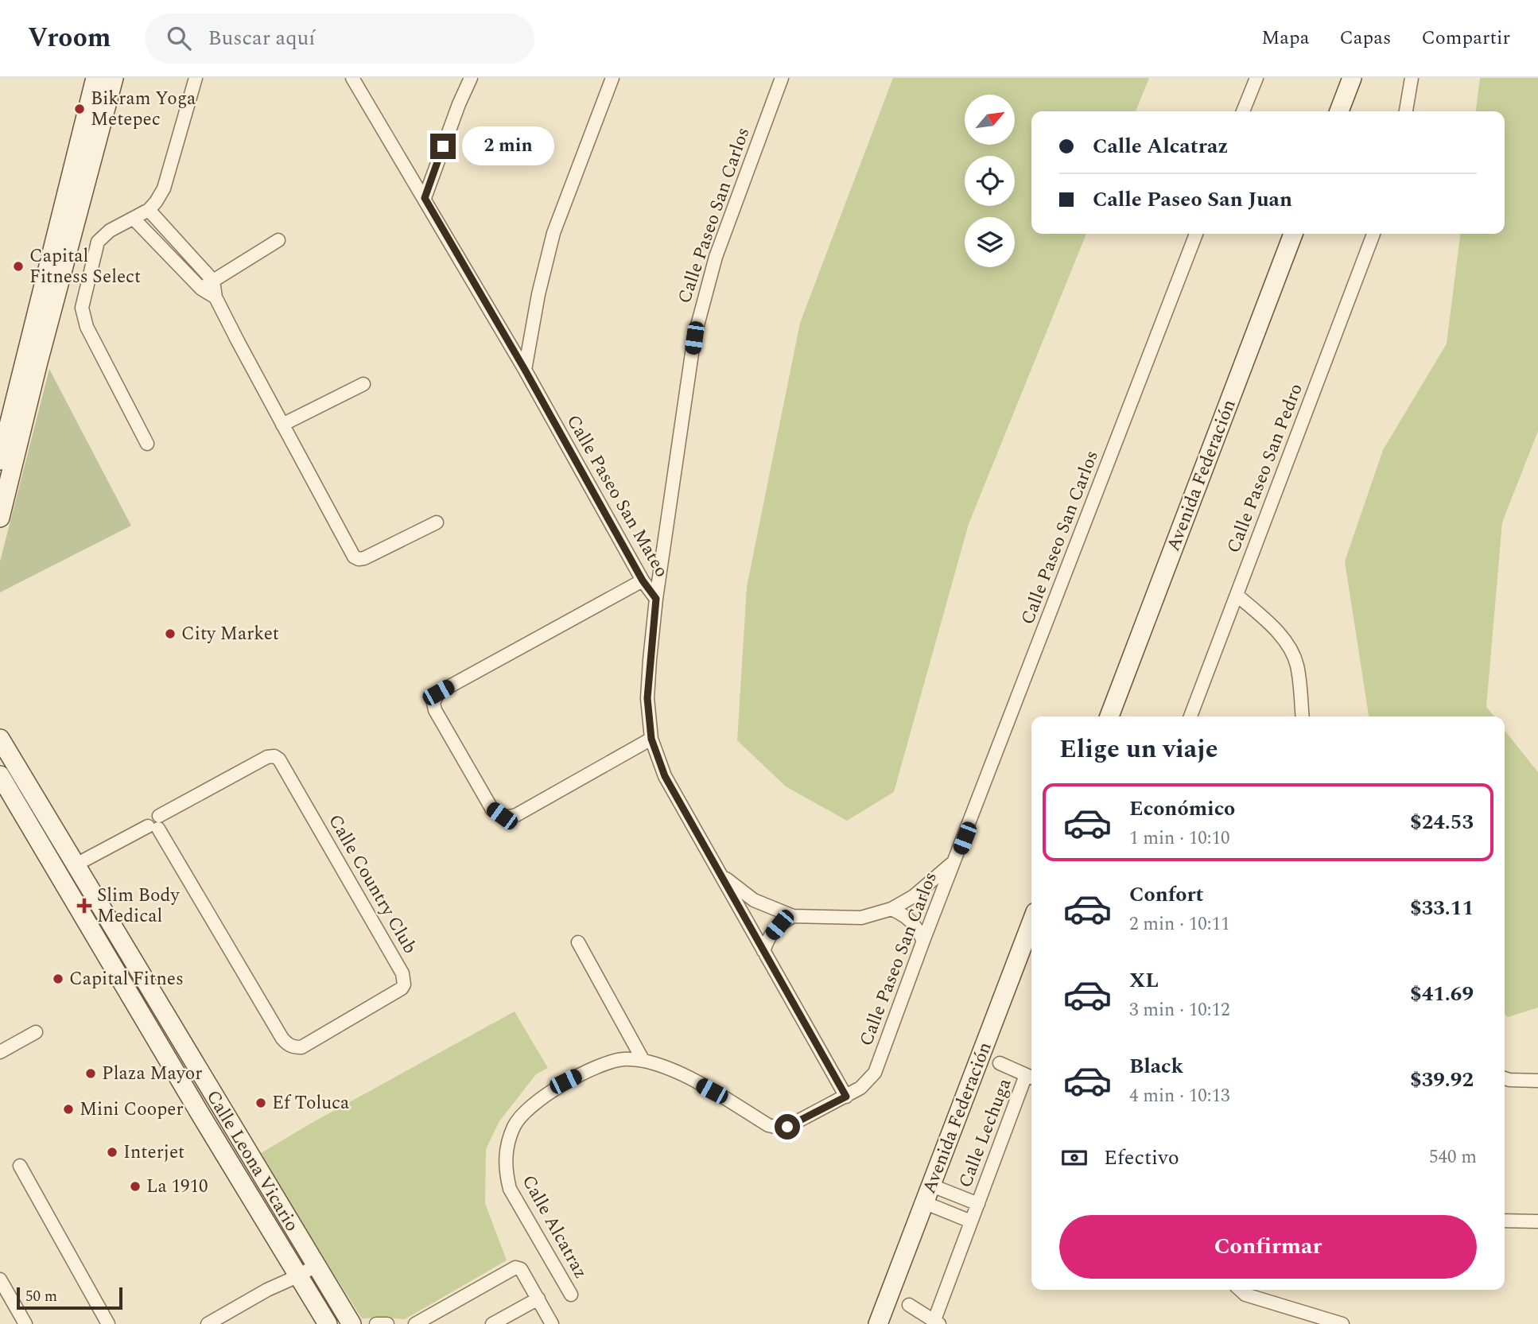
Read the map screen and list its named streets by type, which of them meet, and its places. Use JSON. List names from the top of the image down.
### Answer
{
  "streets": {
    "main road": ["Avenida Federación", "Calle Leona Vicario"],
    "street": [
      "Calle Paseo San Carlos",
      "Calle Paseo San Pedro",
      "Calle Paseo San Mateo",
      "Calle Country Club",
      "Calle Lechuga",
      "Calle Alcatraz"
    ]
  },
  "crossings": [
    ["Calle Paseo San Carlos", "Calle Paseo San Mateo"],
    ["Calle Paseo San Carlos", "Calle Alcatraz"],
    ["Avenida Federación", "Calle Lechuga"],
    ["Calle Paseo San Mateo", "Calle Alcatraz"],
    ["Calle Country Club", "Calle Leona Vicario"]
  ],
  "places": {
    "other": [
      "Bikram Yoga Metepec",
      "Capital Fitness Select",
      "City Market",
      "Capital Fitnes",
      "Plaza Mayor",
      "Ef Toluca",
      "Mini Cooper",
      "Interjet",
      "La 1910"
    ],
    "health": ["Slim Body Medical"]
  },
  "scale_bar": "50 m",
  "north": "top right",
  "page": {
    "header": "Vroom",
    "search": "Buscar aquí",
    "nav": ["Mapa", "Capas", "Compartir"],
    "banner": ["Calle Alcatraz", "Calle Paseo San Juan"],
    "bubble": "2 min",
    "heading": "Elige un viaje",
    "list": [
      {
        "name": "Económico",
        "note": "1 min · 10:10",
        "value": "$24.53"
      },
      {
        "name": "Confort",
        "note": "2 min · 10:11",
        "value": "$33.11"
      },
      {
        "name": "XL",
        "note": "3 min · 10:12",
        "value": "$41.69"
      },
      {
        "name": "Black",
        "note": "4 min · 10:13",
        "value": "$39.92"
      }
    ],
    "pay": ["Efectivo", "540 m"],
    "buttons": "Confirmar",
    "scale": "50 m"
  }
}
